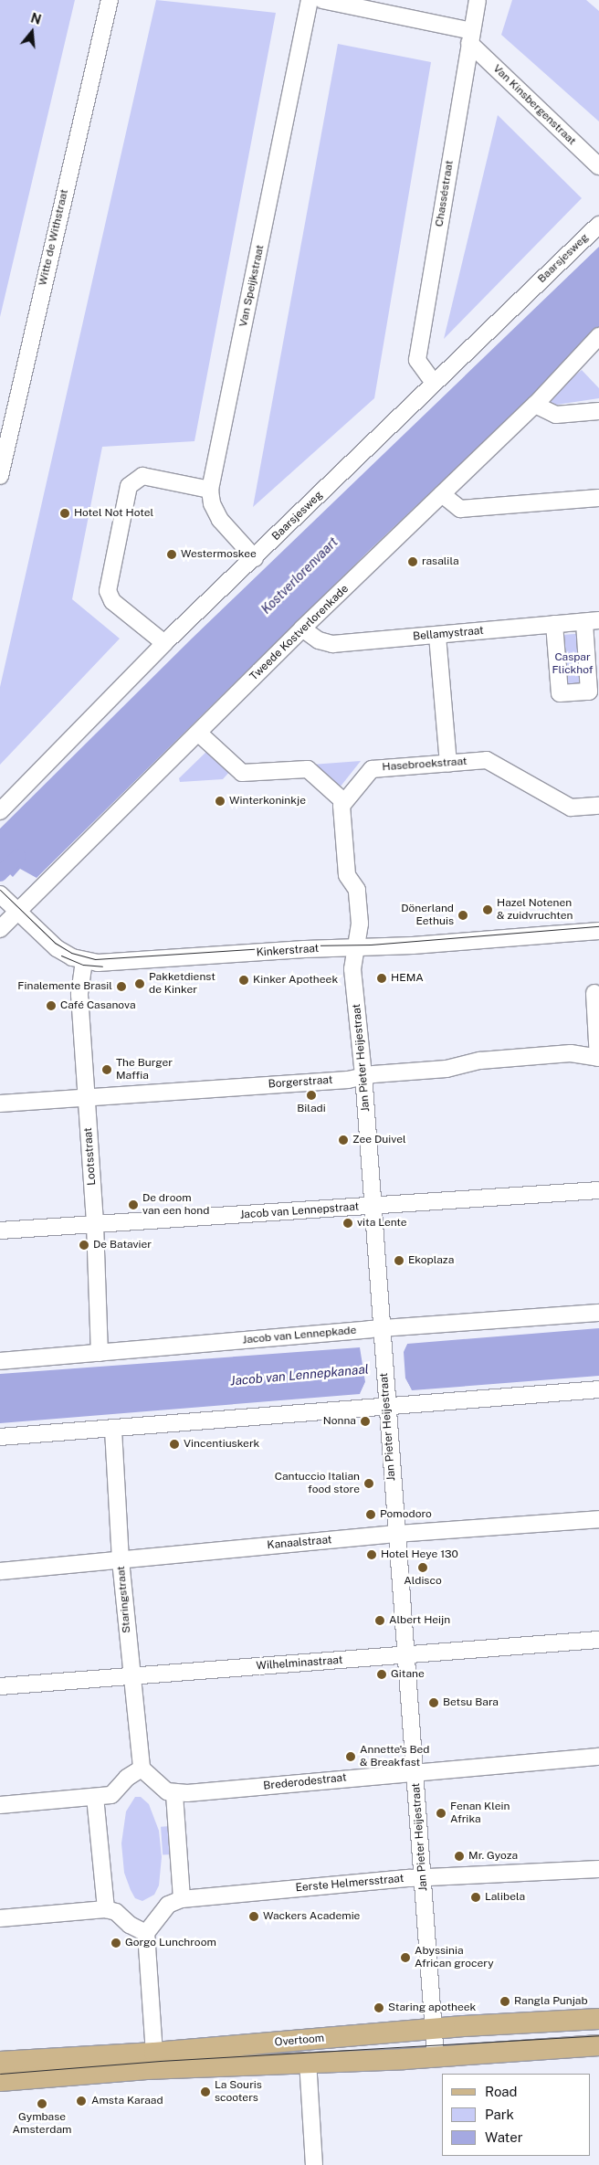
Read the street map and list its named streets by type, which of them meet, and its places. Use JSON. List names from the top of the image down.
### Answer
{
  "streets": {
    "main road": ["Overtoom"],
    "street": [
      "Van Kinsbergenstraat",
      "Chasséstraat",
      "Witte de Withstraat",
      "Baarsjesweg",
      "Van Speijkstraat",
      "Tweede Kostverlorenkade",
      "Bellamystraat",
      "Hasebroekstraat",
      "Kinkerstraat",
      "Jan Pieter Heijestraat",
      "Borgerstraat",
      "Lootsstraat",
      "Jacob van Lennepstraat",
      "Jacob van Lennepkade",
      "Kanaalstraat",
      "Staringstraat",
      "Wilhelminastraat",
      "Brederodestraat",
      "Eerste Helmersstraat"
    ]
  },
  "crossings": [
    ["Van Kinsbergenstraat", "Chasséstraat"],
    ["Chasséstraat", "Baarsjesweg"],
    ["Baarsjesweg", "Van Speijkstraat"],
    ["Tweede Kostverlorenkade", "Bellamystraat"],
    ["Tweede Kostverlorenkade", "Kinkerstraat"],
    ["Hasebroekstraat", "Jan Pieter Heijestraat"],
    ["Kinkerstraat", "Jan Pieter Heijestraat"],
    ["Kinkerstraat", "Lootsstraat"],
    ["Jan Pieter Heijestraat", "Borgerstraat"],
    ["Jan Pieter Heijestraat", "Jacob van Lennepstraat"],
    ["Jan Pieter Heijestraat", "Jacob van Lennepkade"],
    ["Jan Pieter Heijestraat", "Kanaalstraat"],
    ["Jan Pieter Heijestraat", "Wilhelminastraat"],
    ["Jan Pieter Heijestraat", "Brederodestraat"],
    ["Jan Pieter Heijestraat", "Eerste Helmersstraat"],
    ["Jan Pieter Heijestraat", "Overtoom"],
    ["Borgerstraat", "Lootsstraat"],
    ["Lootsstraat", "Jacob van Lennepstraat"],
    ["Lootsstraat", "Jacob van Lennepkade"],
    ["Kanaalstraat", "Staringstraat"],
    ["Staringstraat", "Wilhelminastraat"]
  ],
  "water": ["Kostverlorenvaart", "Jacob van Lennepkanaal"],
  "parks": ["Caspar Flickhof"],
  "places": [
    "Hotel Not Hotel",
    "Westermoskee",
    "rasalila",
    "Winterkoninkje",
    "Hazel Notenen & zuidvruchten",
    "Dönerland Eethuis",
    "HEMA",
    "Kinker Apotheek",
    "Pakketdienst de Kinker",
    "Finalemente Brasil",
    "Café Casanova",
    "The Burger Maffia",
    "Biladi",
    "Zee Duivel",
    "De droom van een hond",
    "vita Lente",
    "De Batavier",
    "Ekoplaza",
    "Nonna",
    "Vincentiuskerk",
    "Cantuccio Italian food store",
    "Pomodoro",
    "Hotel Heye 130",
    "Aldisco",
    "Albert Heijn",
    "Gitane",
    "Betsu Bara",
    "Annette's Bed & Breakfast",
    "Fenan Klein Afrika",
    "Mr. Gyoza",
    "Lalibela",
    "Wackers Academie",
    "Gorgo Lunchroom",
    "Abyssinia African grocery",
    "Rangla Punjab",
    "Staring apotheek",
    "La Souris scooters",
    "Amsta Karaad",
    "Gymbase Amsterdam"
  ],
  "legend": ["Road", "Park", "Water"],
  "north": "top"
}
